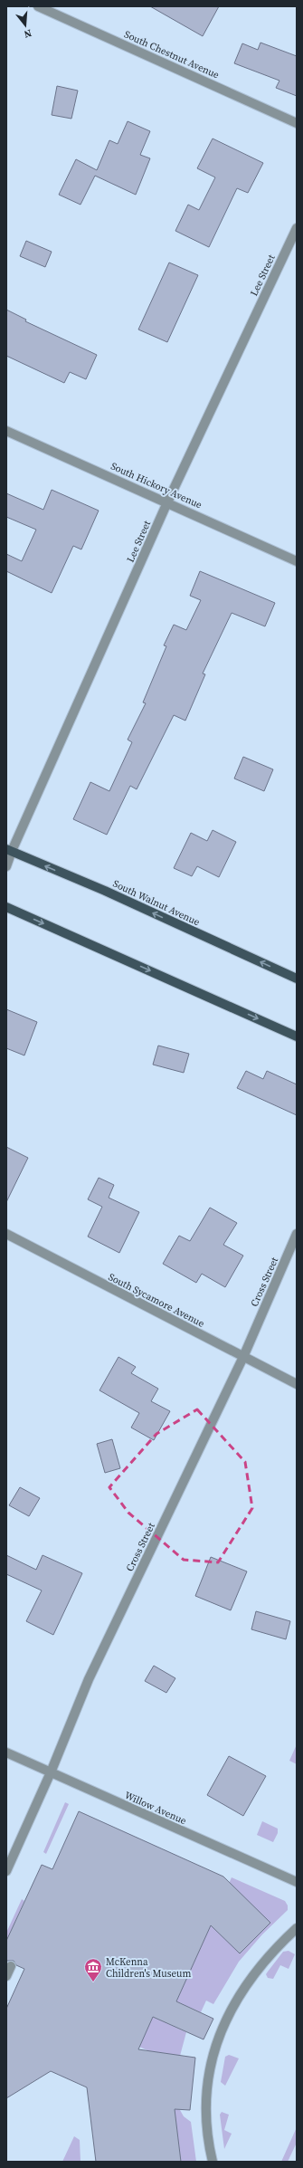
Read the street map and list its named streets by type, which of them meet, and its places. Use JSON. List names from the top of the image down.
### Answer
{
  "streets": {
    "main road": ["South Walnut Avenue"],
    "street": [
      "South Chestnut Avenue",
      "Lee Street",
      "South Hickory Avenue",
      "Cross Street",
      "South Sycamore Avenue",
      "Willow Avenue"
    ]
  },
  "crossings": [
    ["Lee Street", "South Hickory Avenue"],
    ["Lee Street", "South Walnut Avenue"],
    ["Cross Street", "South Sycamore Avenue"],
    ["Cross Street", "Willow Avenue"]
  ],
  "places": {
    "museum": ["McKenna Children's Museum"]
  },
  "north": "bottom"
}
